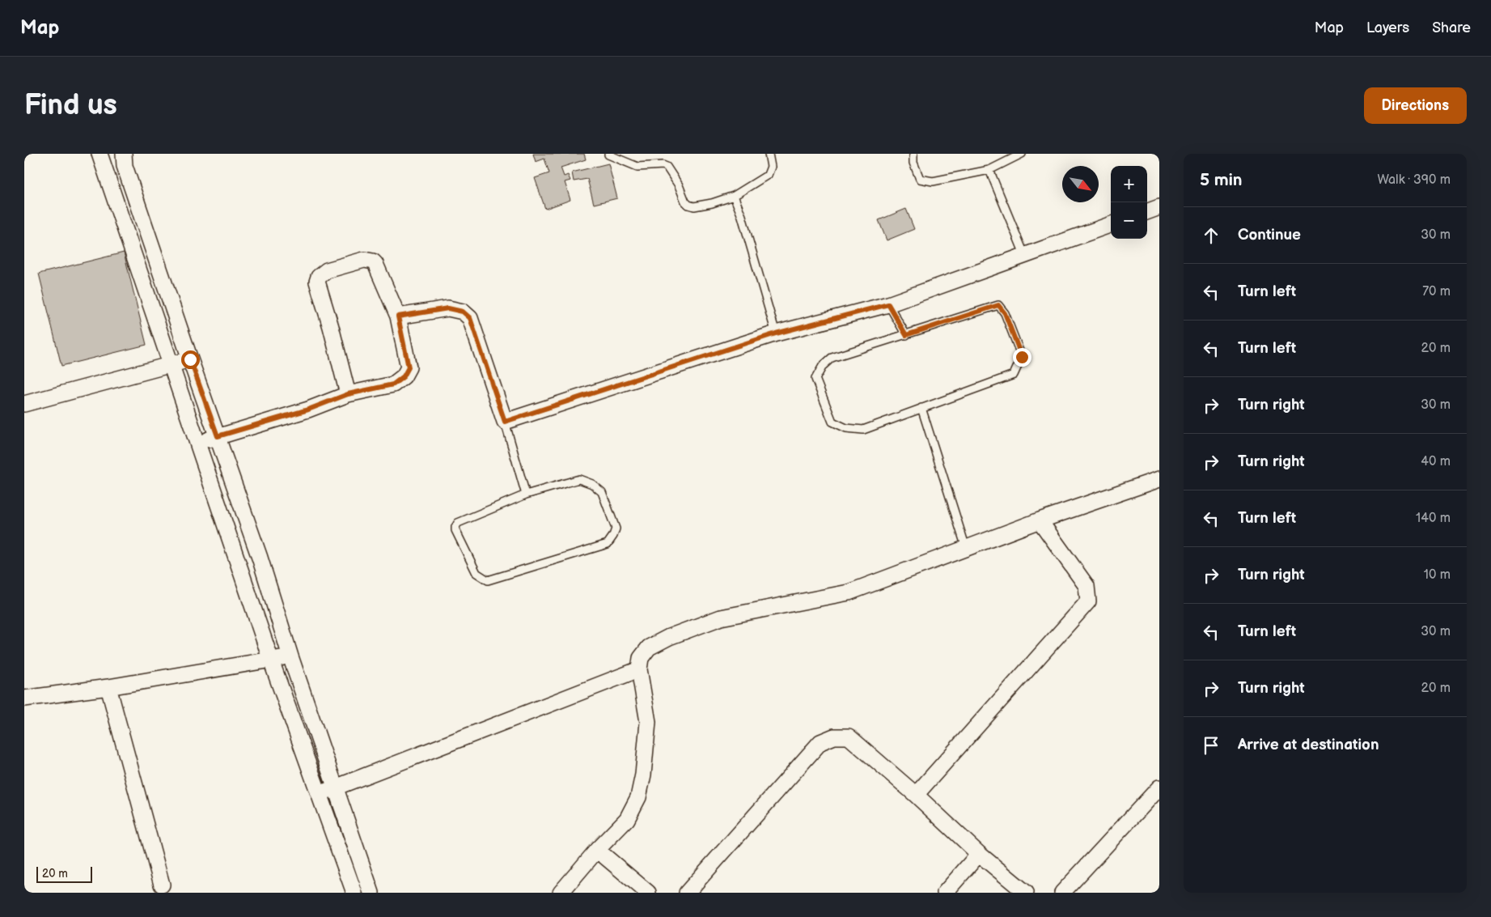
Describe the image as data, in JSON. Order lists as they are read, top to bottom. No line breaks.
{"scale_bar":"20 m","north":"bottom right","page":{"header":"Map","nav":["Map","Layers","Share"],"buttons":"Directions","title":"Find us","heading":["5 min","Walk · 390 m"],"map_buttons":["+","−"],"list":[["Continue","30 m"],["Turn left","70 m"],["Turn left","20 m"],["Turn right","30 m"],["Turn right","40 m"],["Turn left","140 m"],["Turn right","10 m"],["Turn left","30 m"],["Turn right","20 m"],"Arrive at destination"],"scale":"20 m"}}
